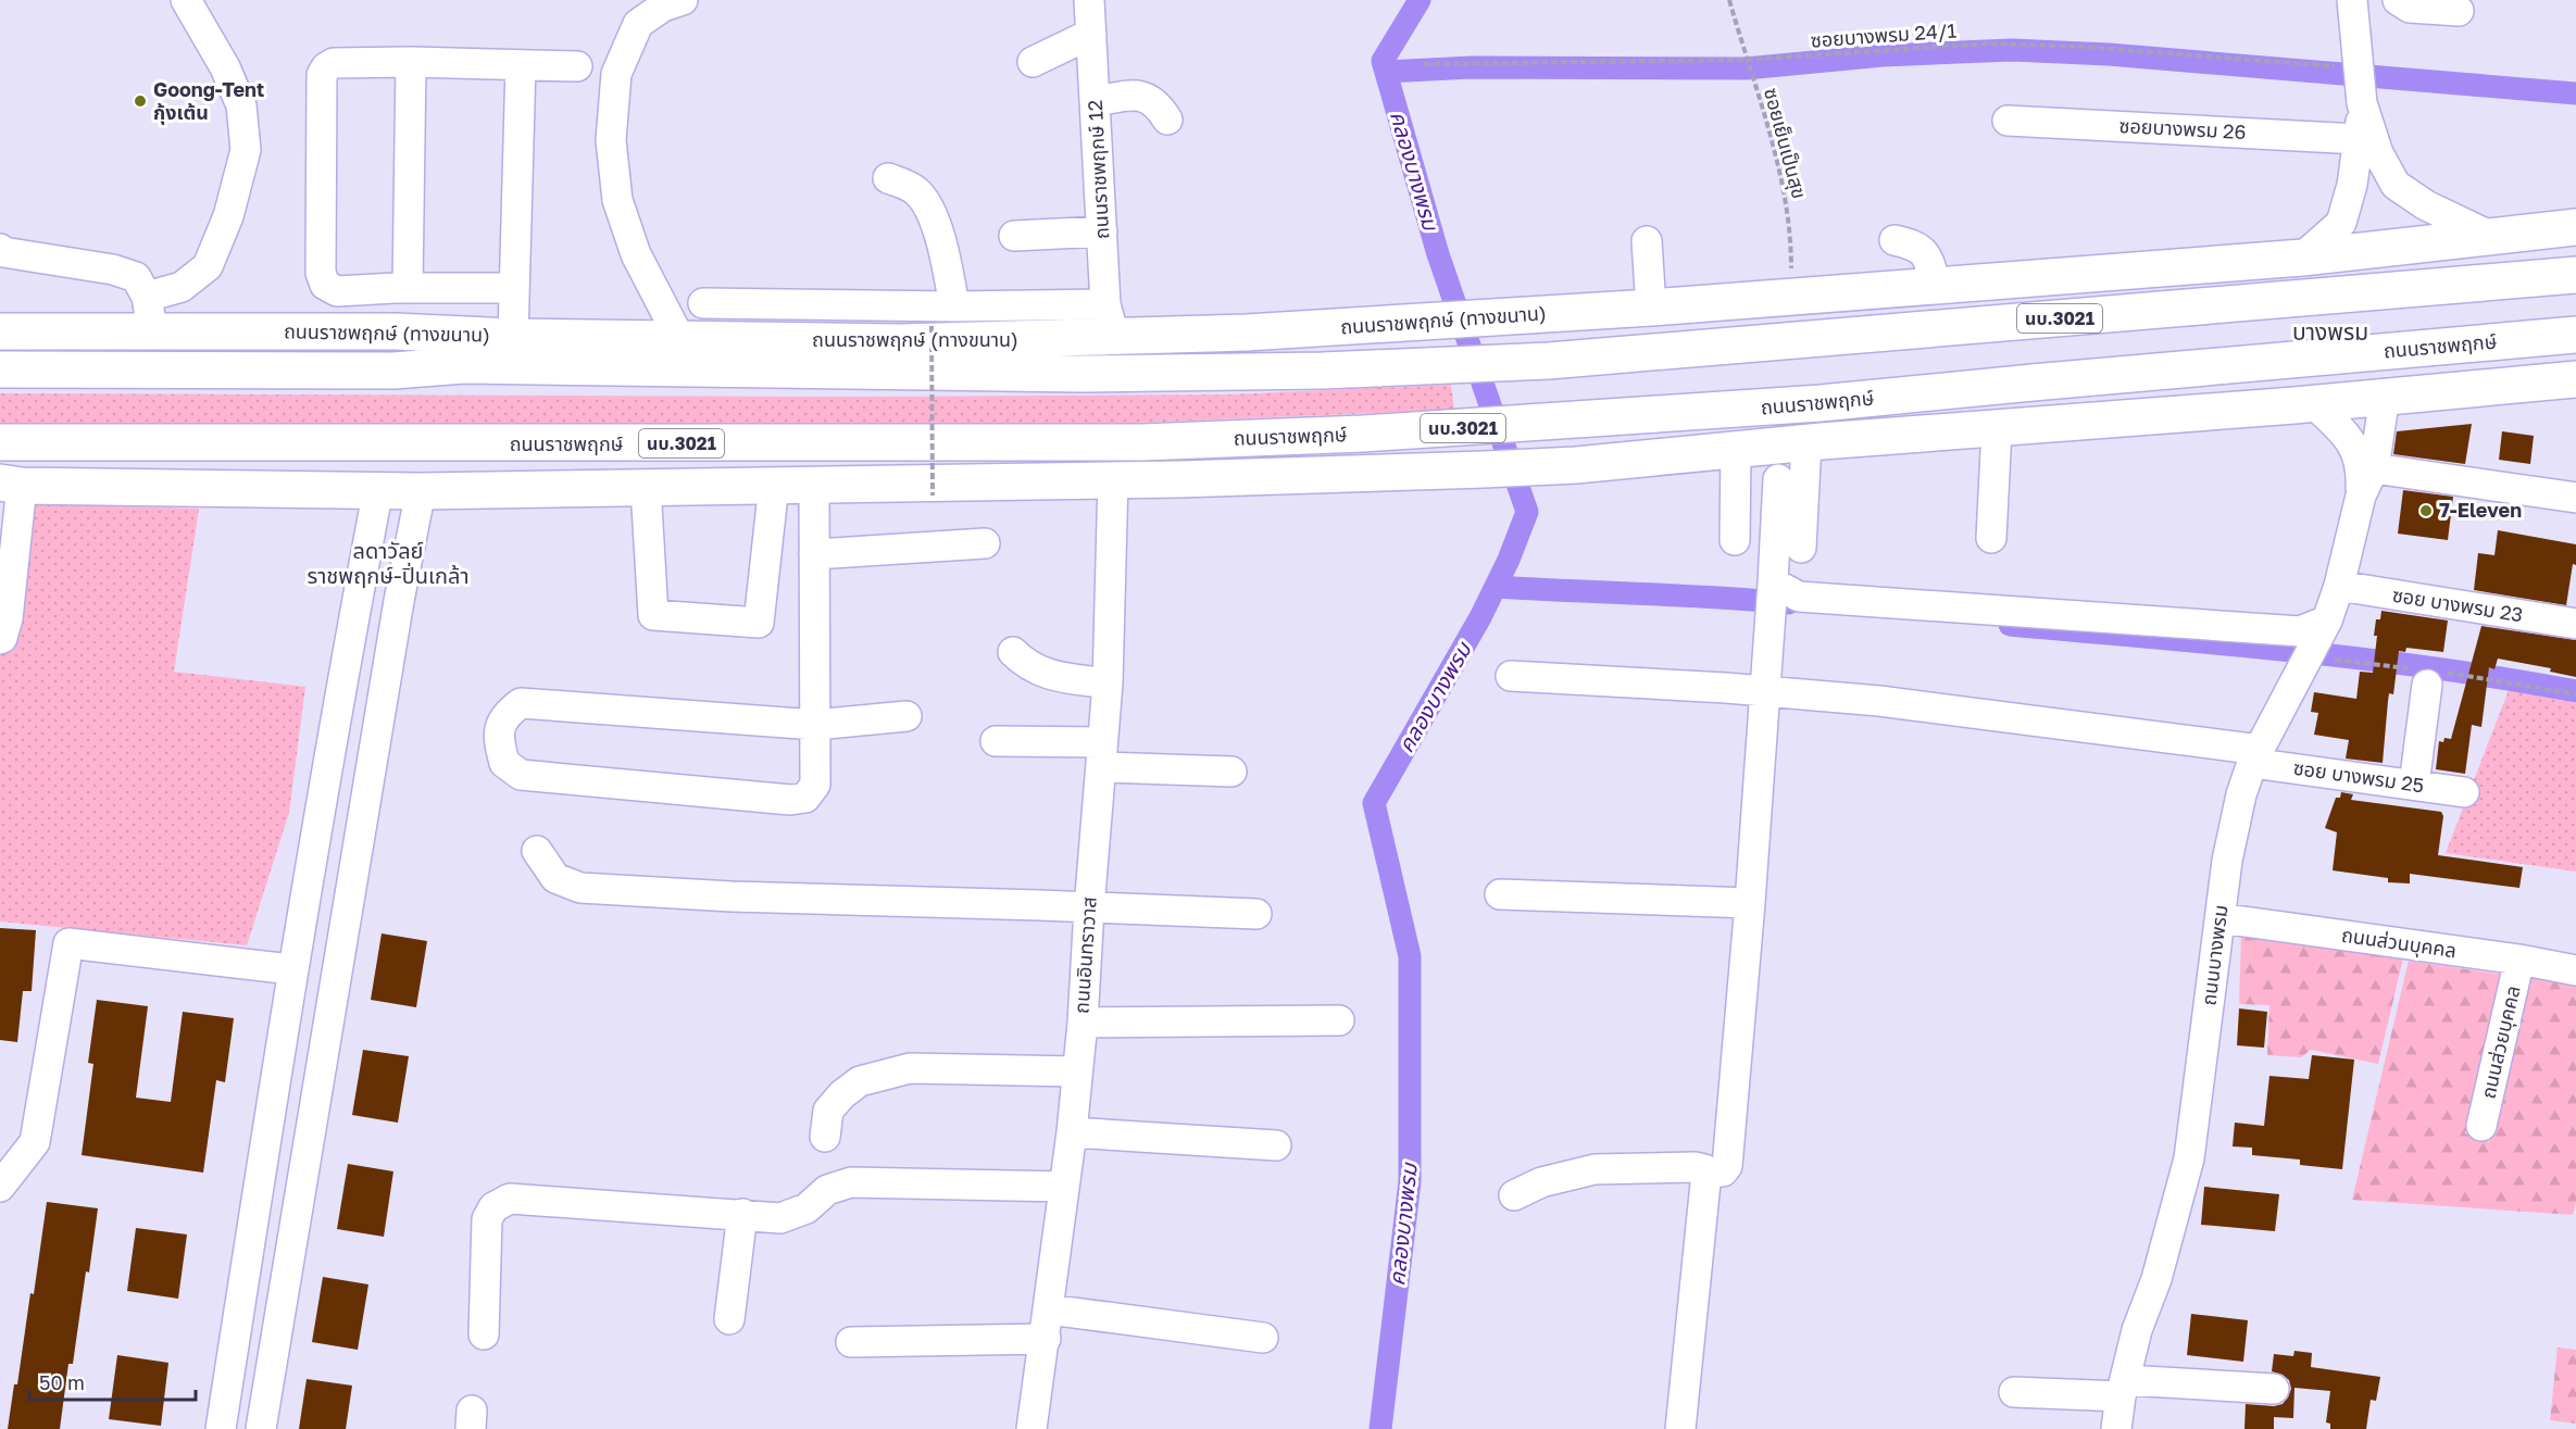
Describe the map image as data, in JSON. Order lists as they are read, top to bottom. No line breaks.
{"streets":{"main road":["นบ.3021","ถนนราชพฤกษ์ (ทางขนาน)","ถนนราชพฤกษ์"],"street":["ซอยบางพรม 26","ถนนราชพฤกษ์ 12","ซอย บางพรม 23","ซอย บางพรม 25","ถนนส่วนบุคคล","ถนนอินทราวาส","ถนนบางพรม","ถนนส่วยบุคคล"],"path":["ซอยบางพรม 24/1","ซอยเย็นเป็นสุข"]},"crossings":[["ซอยบางพรม 24/1","ซอยเย็นเป็นสุข"],["ซอยเย็นเป็นสุข","ถนนราชพฤกษ์ (ทางขนาน)"],["ถนนราชพฤกษ์ 12","ถนนราชพฤกษ์ (ทางขนาน)"],["นบ.3021","ถนนราชพฤกษ์ (ทางขนาน)"],["นบ.3021","ถนนราชพฤกษ์"],["นบ.3021","ถนนอินทราวาส"],["ถนนราชพฤกษ์","ถนนบางพรม"],["ซอย บางพรม 23","ถนนบางพรม"],["ซอย บางพรม 25","ถนนบางพรม"],["ถนนส่วนบุคคล","ถนนบางพรม"],["ถนนส่วนบุคคล","ถนนส่วยบุคคล"]],"districts":["บางพรม","ลดาวัลย์ ราชพฤกษ์-ปิ่นเกล้า"],"water":["คลองบางพรม"],"places":["Goong-Tent กุ้งเต้น","7-Eleven"],"scale_bar":"50 m"}
